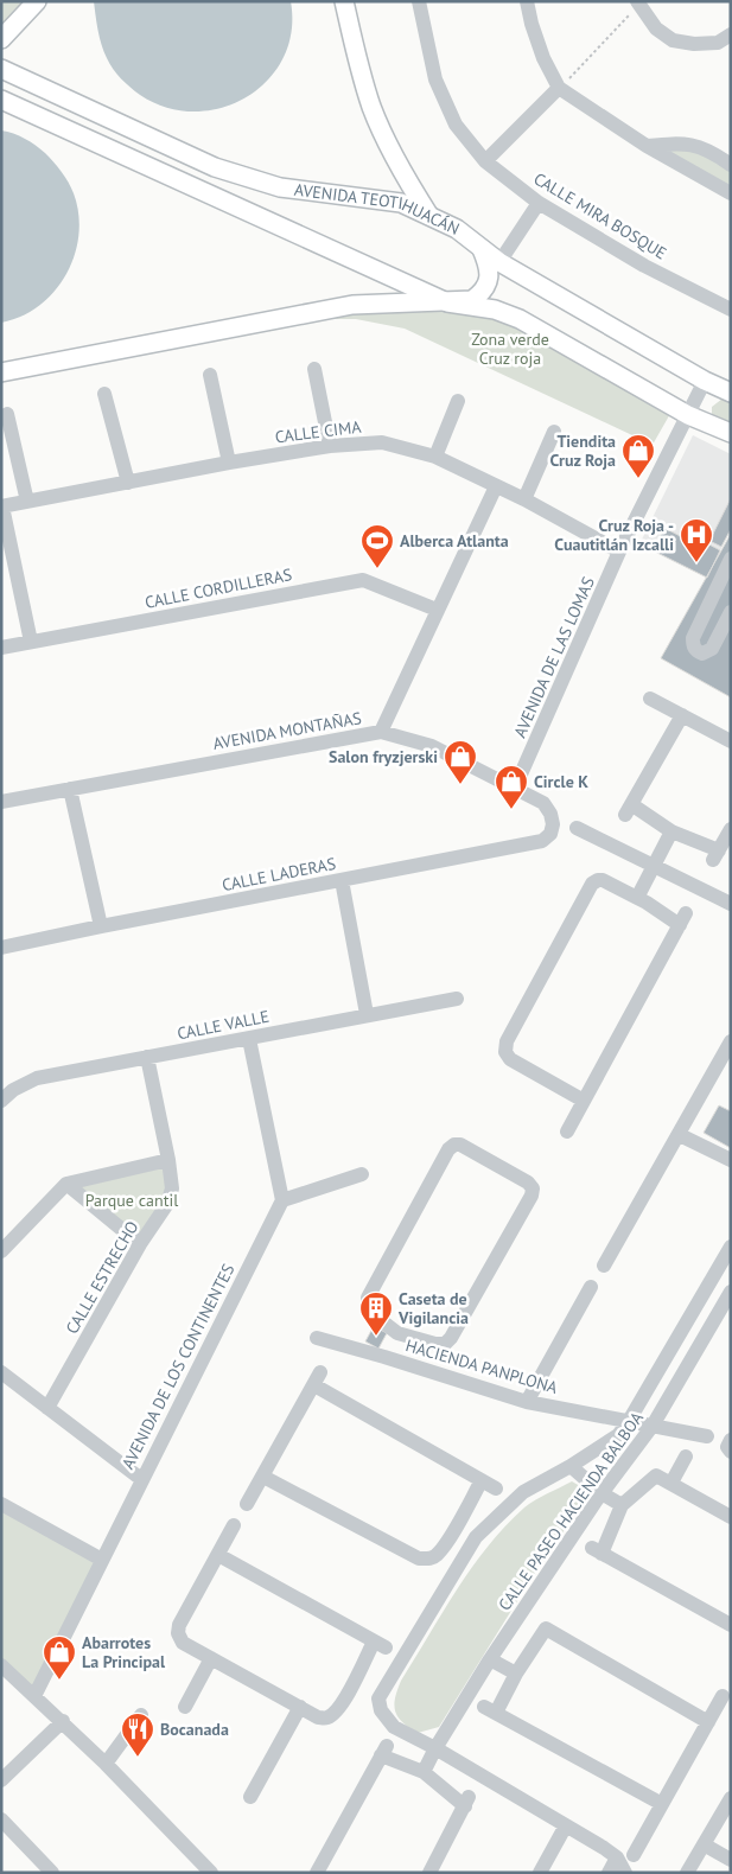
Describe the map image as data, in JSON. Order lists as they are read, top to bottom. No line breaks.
{"streets":{"main road":["AVENIDA TEOTIHUACÁN"],"street":["CALLE MIRA BOSQUE","CALLE CIMA","CALLE CORDILLERAS","AVENIDA DE LAS LOMAS","AVENIDA MONTAÑAS","CALLE LADERAS","CALLE VALLE","CALLE ESTRECHO","AVENIDA DE LOS CONTINENTES","HACIENDA PANPLONA","CALLE PASEO HACIENDA BALBOA"]},"crossings":[["AVENIDA TEOTIHUACÁN","AVENIDA DE LAS LOMAS"],["CALLE CIMA","AVENIDA DE LAS LOMAS"],["AVENIDA DE LAS LOMAS","AVENIDA MONTAÑAS"],["AVENIDA MONTAÑAS","CALLE LADERAS"],["CALLE VALLE","CALLE ESTRECHO"],["HACIENDA PANPLONA","CALLE PASEO HACIENDA BALBOA"]],"parks":["Zona verde Cruz roja","Parque cantil"],"places":{"shop":["Tiendita Cruz Roja","Salon fryzjerski","Circle K","Abarrotes La Principal"],"hospital":["Cruz Roja - Cuautitlán Izcalli"],"sports":["Alberca Atlanta"],"building":["Caseta de Vigilancia"],"restaurant":["Bocanada"]}}
